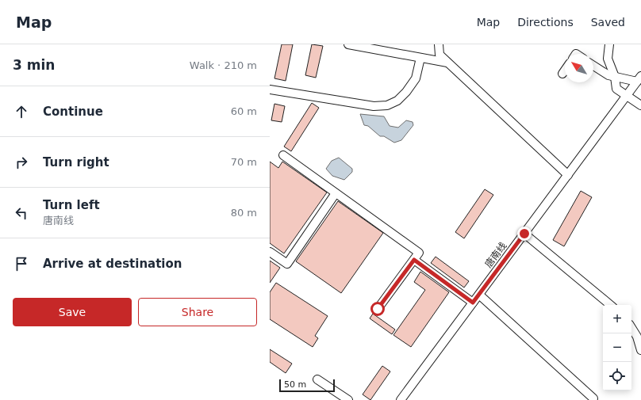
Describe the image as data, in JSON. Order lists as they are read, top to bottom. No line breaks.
{"streets":{"street":["唐南线"]},"scale_bar":"50 m","north":"top left","page":{"header":"Map","nav":["Map","Directions","Saved"],"heading":["3 min","Walk · 210 m"],"list":[["Continue","60 m"],["Turn right","70 m"],["Turn left","唐南线","80 m"],"Arrive at destination"],"buttons":["Save","Share"],"map_buttons":["+","−"],"scale":"50 m"}}
